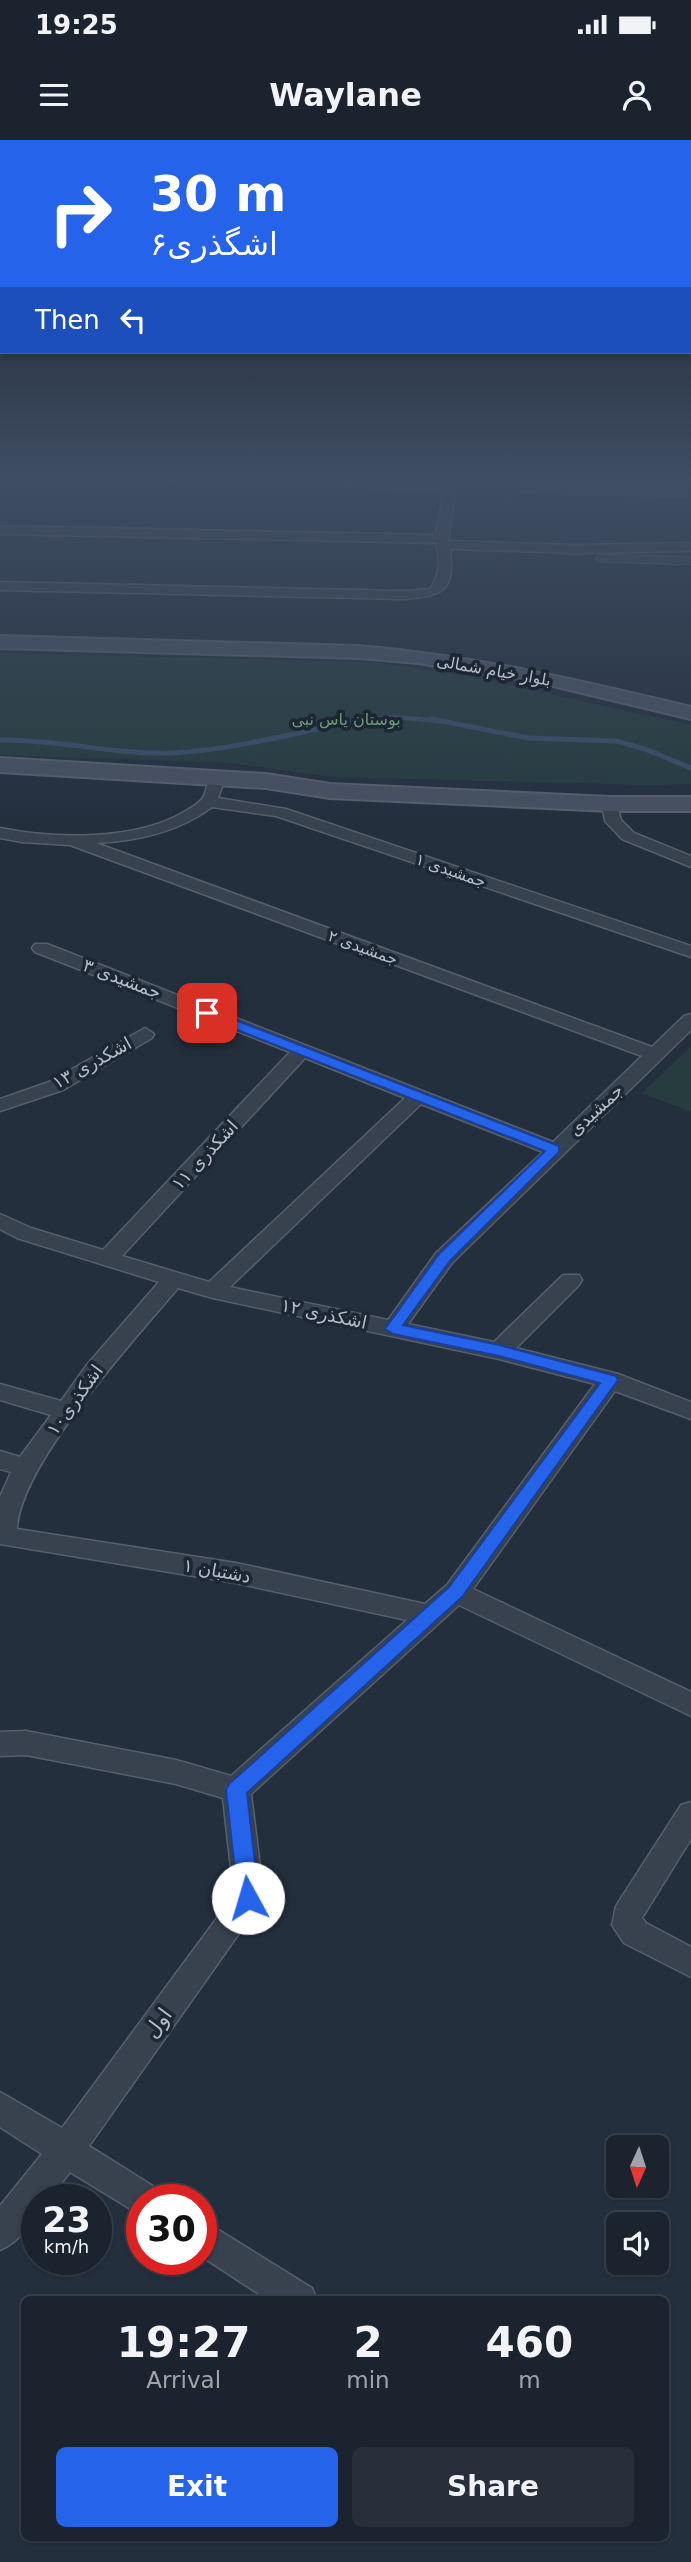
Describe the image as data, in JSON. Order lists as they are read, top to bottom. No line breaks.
{"streets":{"street":["بلوار خیام شمالی","جمشیدی ۱","جمشیدی ۲","جمشیدی ۳","اشکذری ۱۳","جمشیدی","اشکذری ۱۱","اشکذری ۱۲","اشکذری۱۰","دشتبان ۱","اول"]},"crossings":[["جمشیدی ۲","جمشیدی"],["جمشیدی ۳","جمشیدی"],["جمشیدی ۳","اشکذری ۱۱"],["جمشیدی","اشکذری ۱۲"],["اشکذری ۱۱","اشکذری ۱۲"],["اشکذری ۱۲","اشکذری۱۰"],["اشکذری۱۰","دشتبان ۱"]],"parks":["بوستان یاس نبی"],"north":"bottom","page":{"status":"19:25","header":"Waylane","turn":["30 m","اشگذری۶"],"then":"Then","speed":"23 km/h","limit":"30","eta":["19:27","Arrival","2","min","460","m"],"buttons":["Exit","Share"]}}
